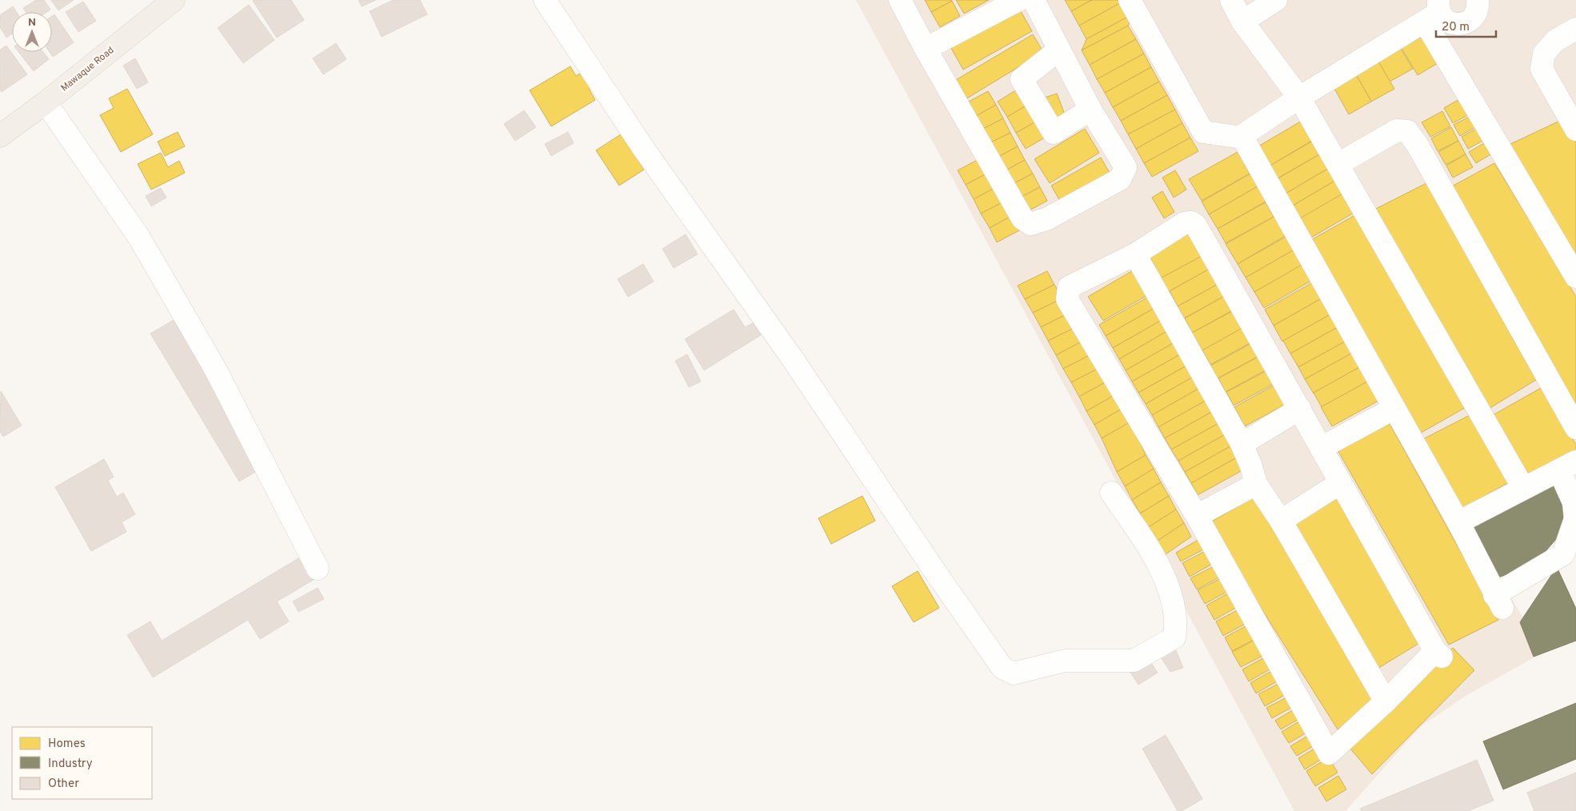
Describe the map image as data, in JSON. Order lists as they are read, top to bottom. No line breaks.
{"streets":{"main road":["Mawaque Road"]},"legend":["Homes","Industry","Other"],"scale_bar":"20 m","north":"top"}
